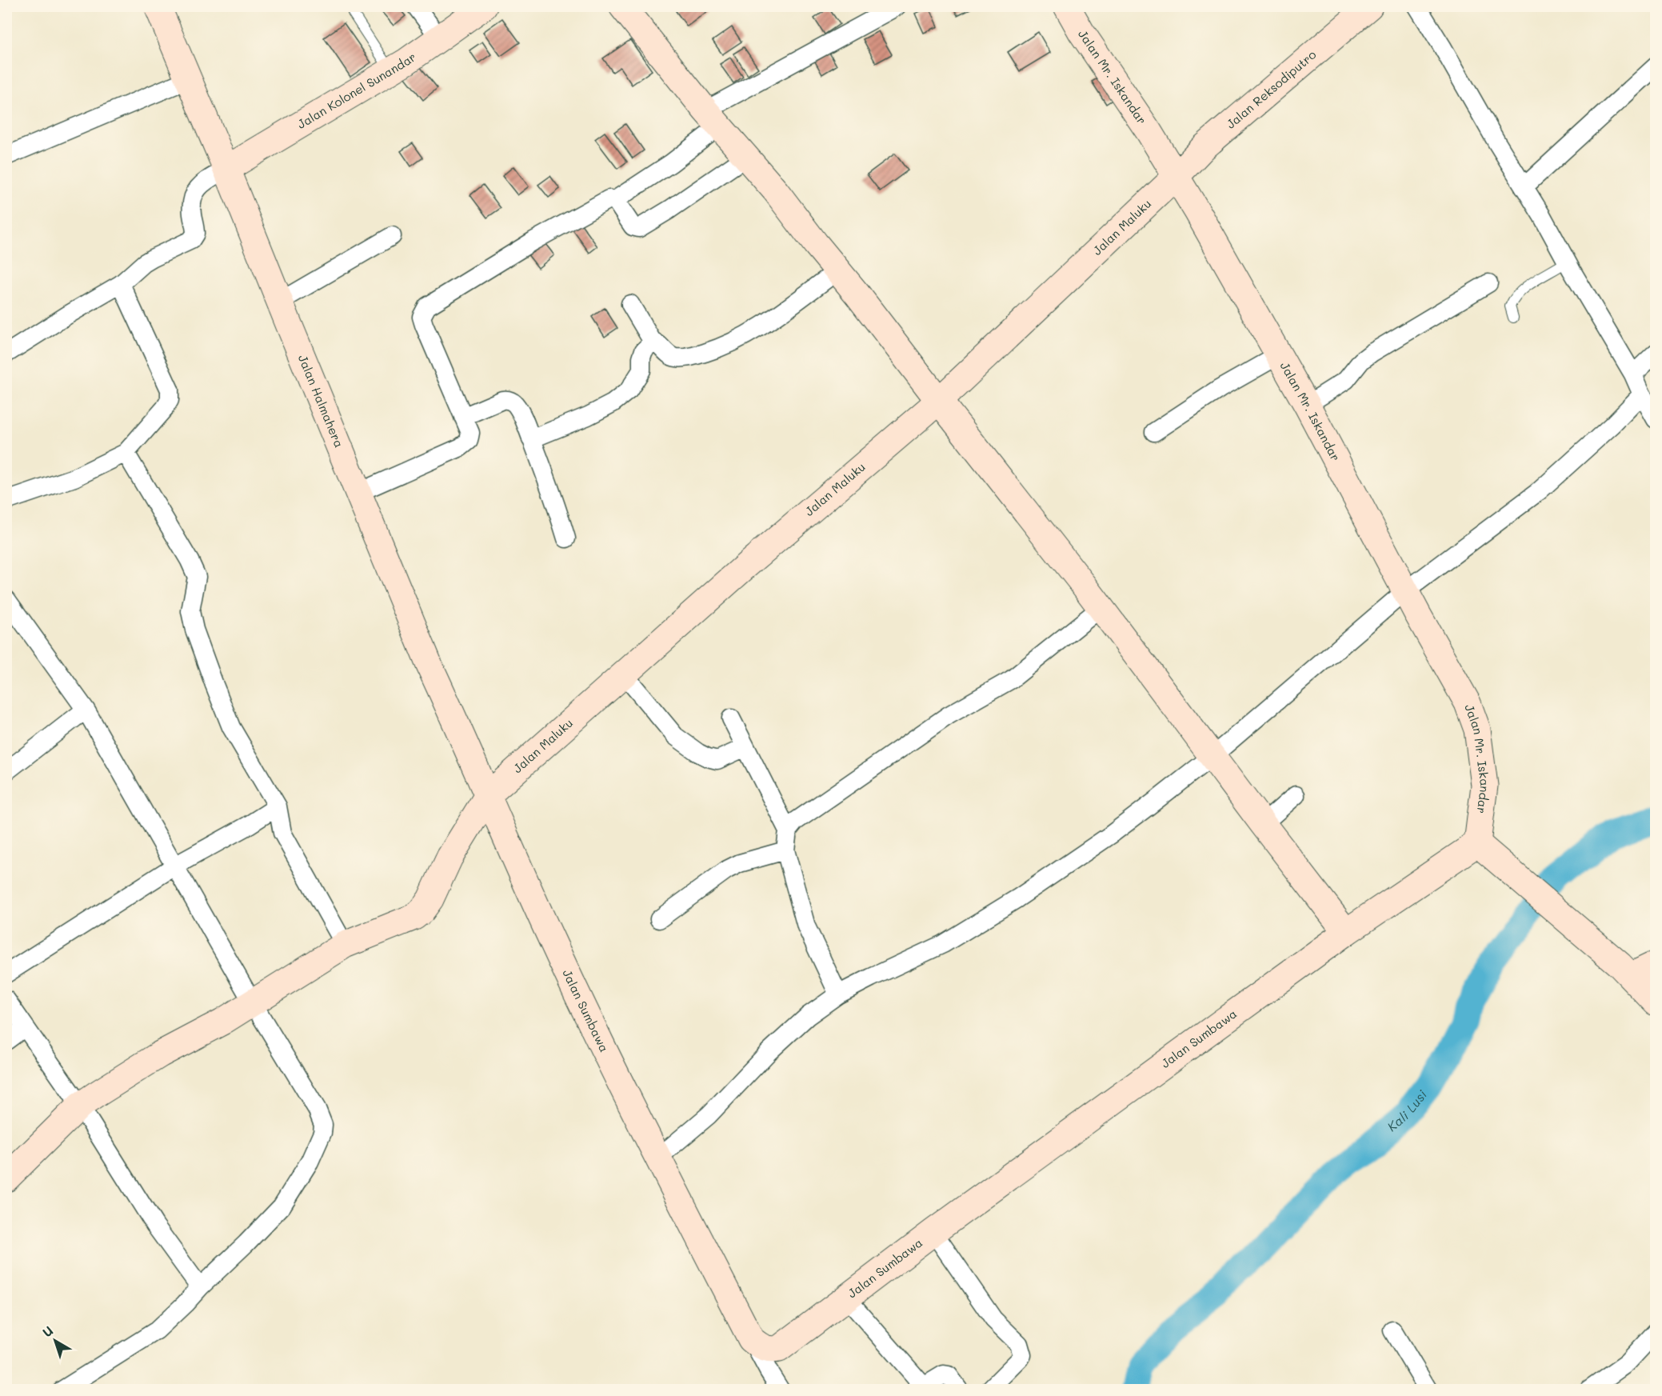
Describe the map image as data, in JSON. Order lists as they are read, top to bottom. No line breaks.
{"streets":{"main road":["Jalan Mr. Iskandar","Jalan Reksodiputro","Jalan Kolonel Sunandar","Jalan Maluku","Jalan Halmahera","Jalan Sumbawa"]},"crossings":[["Jalan Mr. Iskandar","Jalan Reksodiputro"],["Jalan Mr. Iskandar","Jalan Maluku"],["Jalan Mr. Iskandar","Jalan Sumbawa"],["Jalan Reksodiputro","Jalan Maluku"],["Jalan Kolonel Sunandar","Jalan Halmahera"],["Jalan Maluku","Jalan Halmahera"],["Jalan Maluku","Jalan Sumbawa"],["Jalan Halmahera","Jalan Sumbawa"]],"water":["Kali Lusi"],"north":"top left"}
